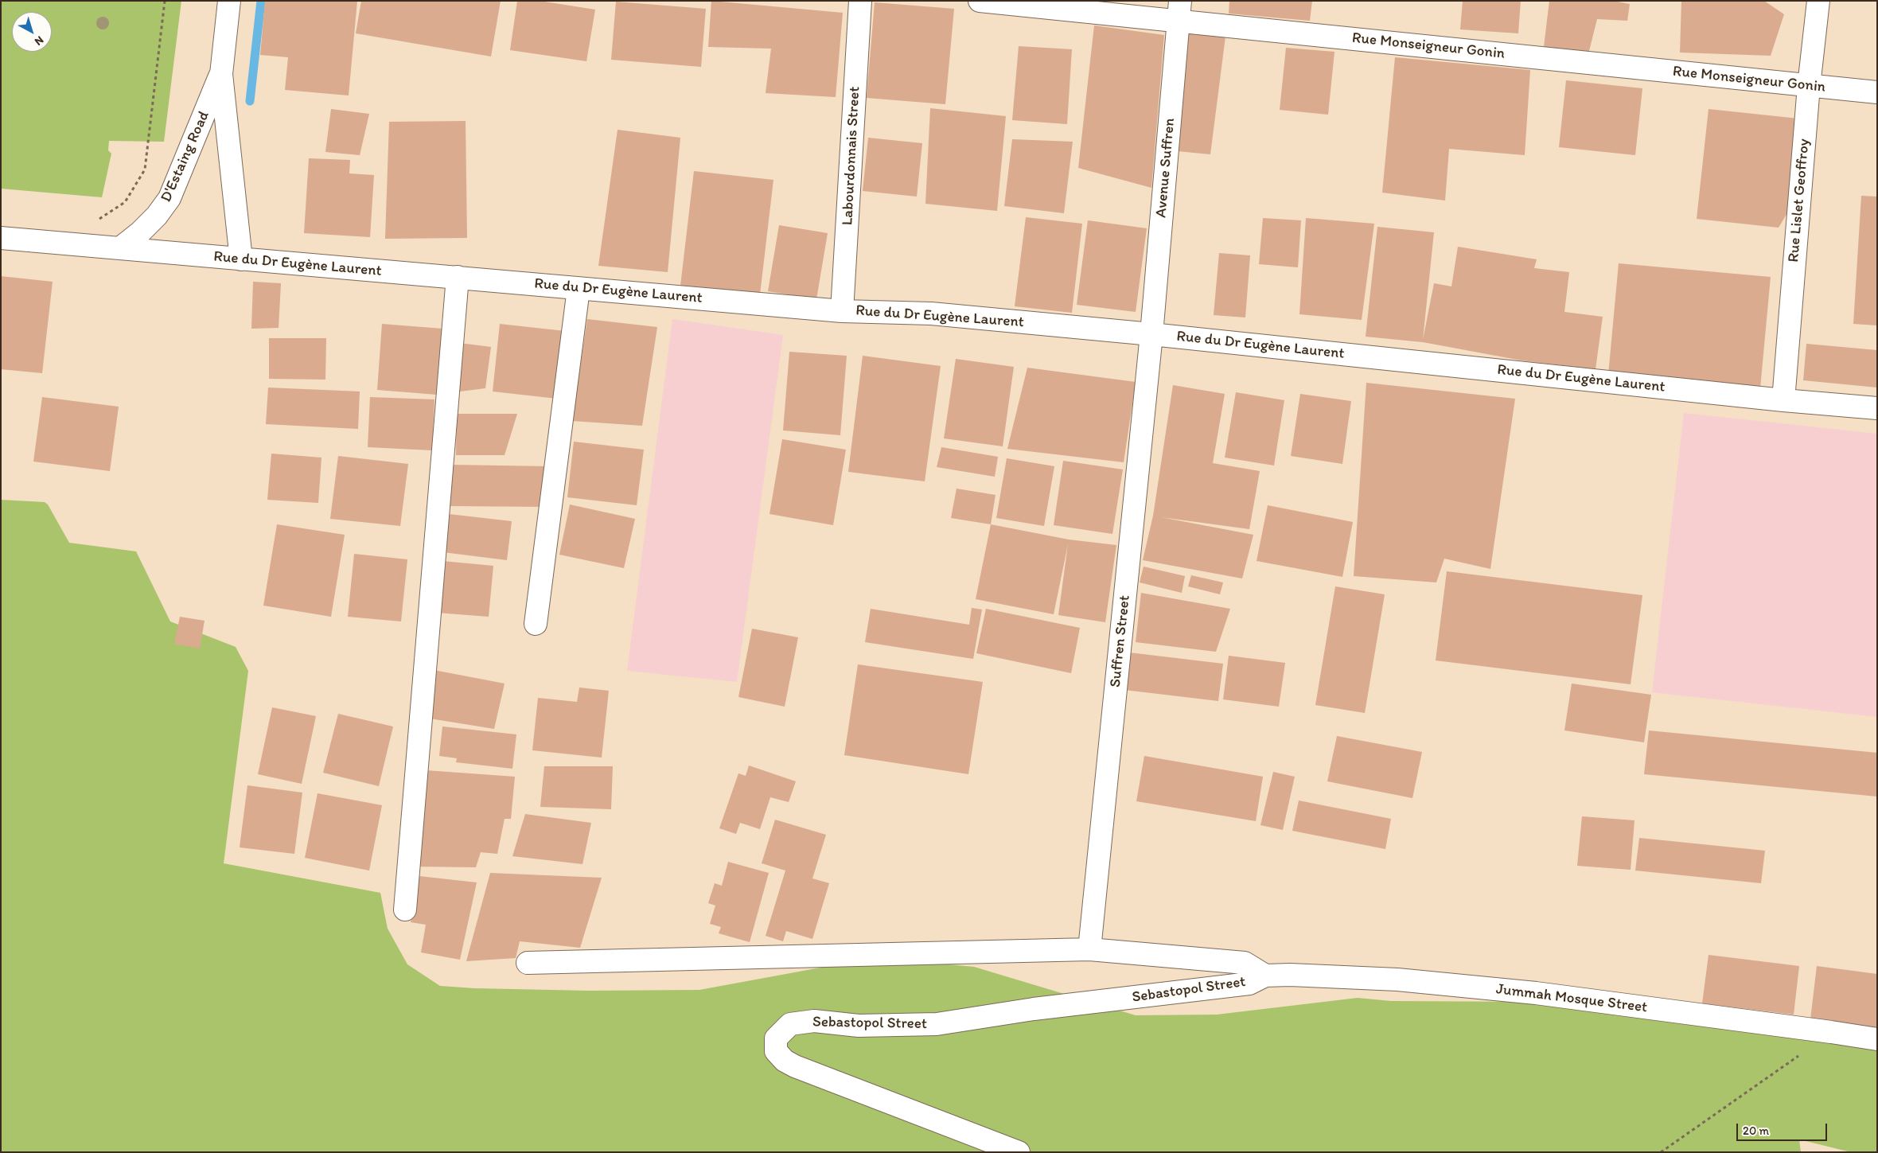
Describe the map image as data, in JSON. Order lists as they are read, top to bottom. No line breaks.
{"streets":{"street":["Rue Monseigneur Gonin","Labourdonnais Street","D'Estaing Road","Avenue Suffren","Rue Lislet Geoffroy","Rue du Dr Eugène Laurent","Suffren Street","Sebastopol Street","Jummah Mosque Street"]},"crossings":[["Rue Monseigneur Gonin","Avenue Suffren"],["Rue Monseigneur Gonin","Rue Lislet Geoffroy"],["Labourdonnais Street","Rue du Dr Eugène Laurent"],["D'Estaing Road","Rue du Dr Eugène Laurent"],["Avenue Suffren","Rue du Dr Eugène Laurent"],["Avenue Suffren","Suffren Street"],["Rue Lislet Geoffroy","Rue du Dr Eugène Laurent"],["Rue du Dr Eugène Laurent","Suffren Street"],["Sebastopol Street","Jummah Mosque Street"]],"scale_bar":"20 m","north":"bottom right"}
